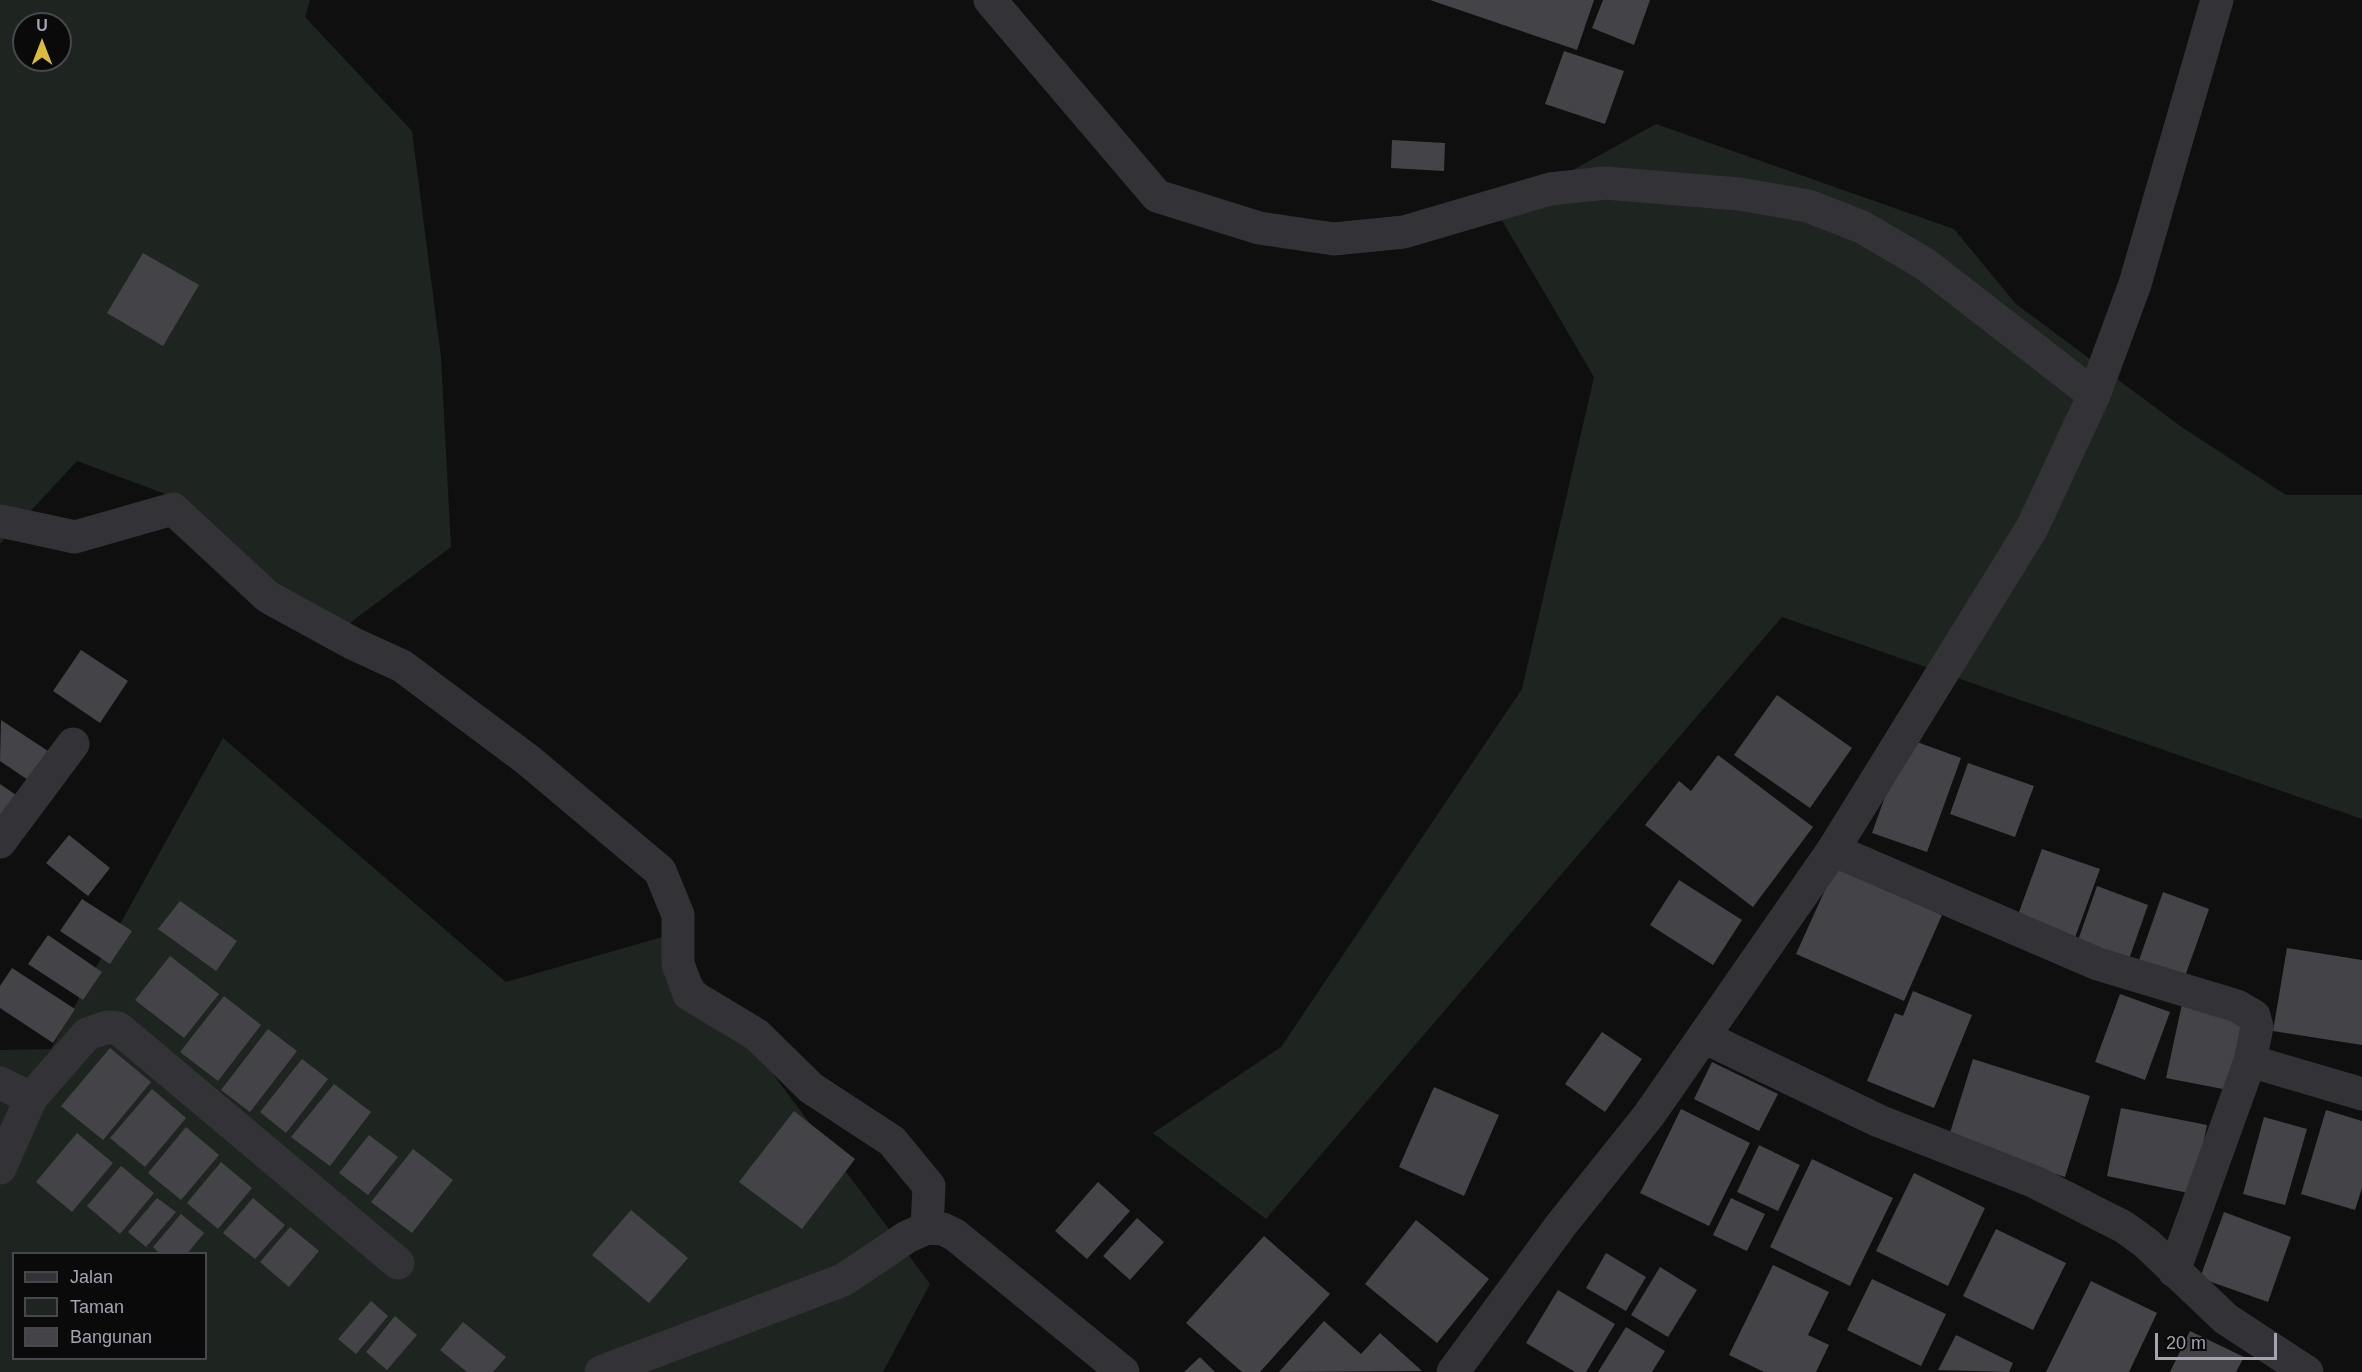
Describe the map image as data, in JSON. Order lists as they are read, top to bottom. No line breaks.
{"legend":["Jalan","Taman","Bangunan"],"scale_bar":"20 m","north":"top"}
